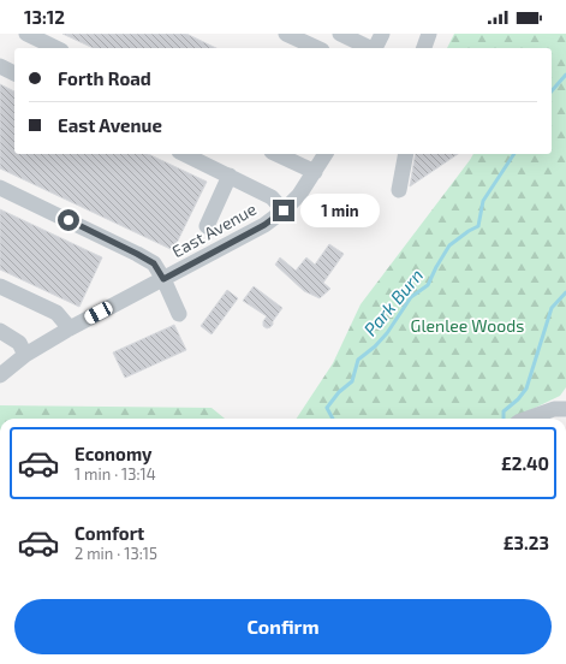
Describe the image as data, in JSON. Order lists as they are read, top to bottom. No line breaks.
{"streets":{"street":["East Avenue"]},"water":["Park Burn"],"parks":["Glenlee Woods"],"page":{"status":"13:12","banner":["Forth Road","East Avenue"],"bubble":"1 min","list":[{"name":"Economy","note":"1 min · 13:14","value":"£2.40"},{"name":"Comfort","note":"2 min · 13:15","value":"£3.23"}],"buttons":"Confirm"}}
